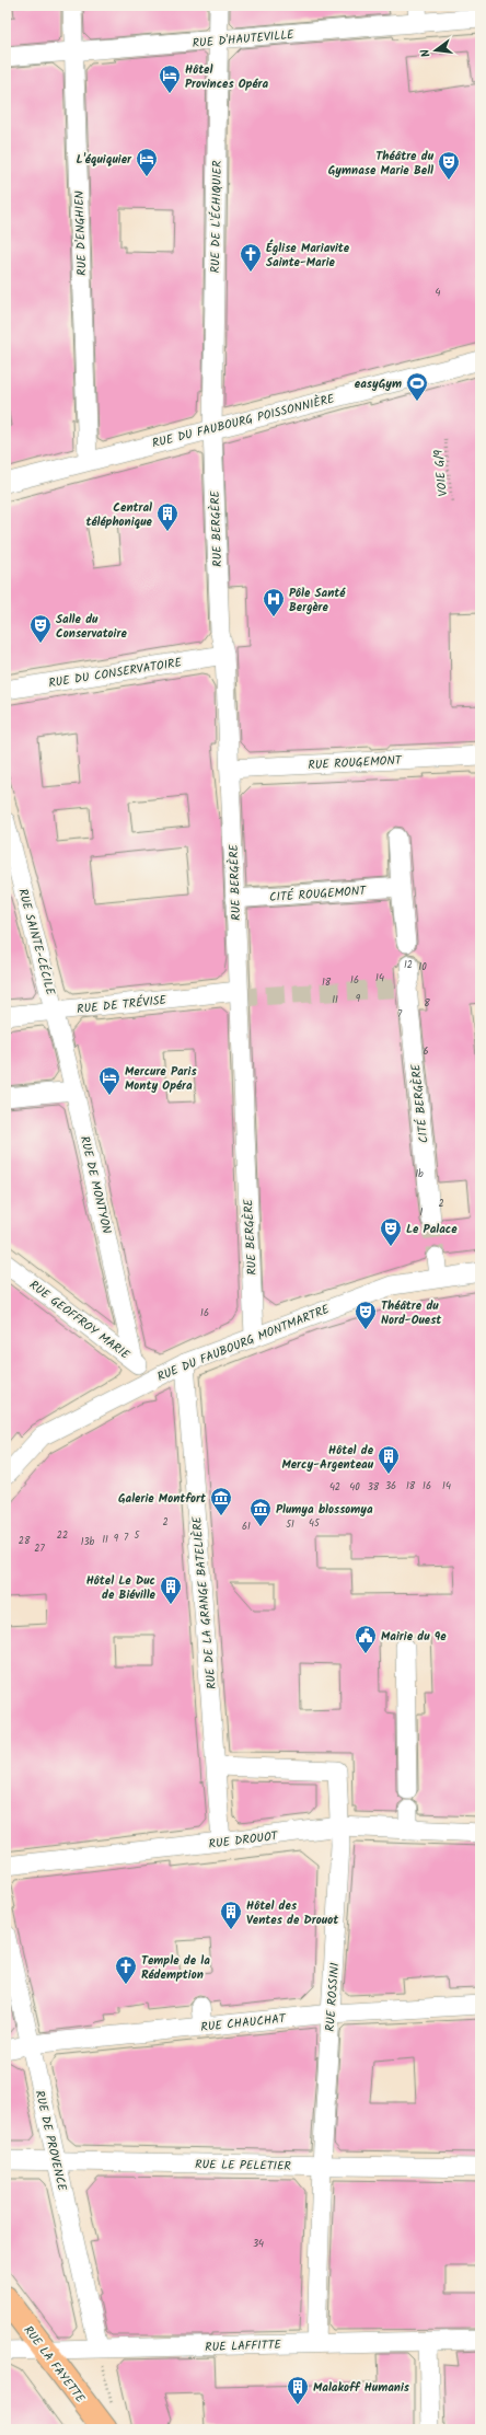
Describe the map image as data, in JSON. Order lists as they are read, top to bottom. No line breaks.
{"streets":{"main road":["RUE LA FAYETTE"],"street":["RUE D'HAUTEVILLE","RUE DE L'ÉCHIQUIER","RUE D'ENGHIEN","RUE DU FAUBOURG POISSONNIÈRE","RUE BERGÈRE","RUE DU CONSERVATOIRE","RUE ROUGEMONT","CITÉ ROUGEMONT","RUE SAINTE-CÉCILE","RUE DE TRÉVISE","CITÉ BERGÈRE","RUE DE MONTYON","RUE GEOFFROY MARIE","RUE DU FAUBOURG MONTMARTRE","RUE DE LA GRANGE BATELIÈRE","RUE DROUOT","RUE ROSSINI","RUE CHAUCHAT","RUE DE PROVENCE","RUE LE PELETIER","RUE LAFFITTE"],"path":["VOIE G/9"]},"crossings":[["RUE D'HAUTEVILLE","RUE DE L'ÉCHIQUIER"],["RUE D'HAUTEVILLE","RUE D'ENGHIEN"],["RUE DE L'ÉCHIQUIER","RUE DU FAUBOURG POISSONNIÈRE"],["RUE DE L'ÉCHIQUIER","RUE BERGÈRE"],["RUE D'ENGHIEN","RUE DU FAUBOURG POISSONNIÈRE"],["RUE DU FAUBOURG POISSONNIÈRE","RUE BERGÈRE"],["RUE BERGÈRE","RUE DU CONSERVATOIRE"],["RUE BERGÈRE","RUE ROUGEMONT"],["RUE BERGÈRE","CITÉ ROUGEMONT"],["RUE BERGÈRE","RUE DE TRÉVISE"],["RUE BERGÈRE","RUE DU FAUBOURG MONTMARTRE"],["RUE SAINTE-CÉCILE","RUE DE TRÉVISE"],["RUE SAINTE-CÉCILE","RUE DE MONTYON"],["RUE DE TRÉVISE","RUE DE MONTYON"],["RUE DE MONTYON","RUE GEOFFROY MARIE"],["RUE GEOFFROY MARIE","RUE DU FAUBOURG MONTMARTRE"],["RUE DU FAUBOURG MONTMARTRE","RUE DE LA GRANGE BATELIÈRE"],["RUE DE LA GRANGE BATELIÈRE","RUE DROUOT"],["RUE DE LA GRANGE BATELIÈRE","RUE ROSSINI"],["RUE DROUOT","RUE ROSSINI"],["RUE ROSSINI","RUE CHAUCHAT"],["RUE ROSSINI","RUE LE PELETIER"],["RUE ROSSINI","RUE LAFFITTE"],["RUE CHAUCHAT","RUE DE PROVENCE"],["RUE DE PROVENCE","RUE LE PELETIER"],["RUE DE PROVENCE","RUE LAFFITTE"],["RUE LAFFITTE","RUE LA FAYETTE"]],"places":{"hotel":["Hôtel Provinces Opéra","L'équiquier","Mercure Paris Monty Opéra"],"theatre":["Théâtre du Gymnase Marie Bell","Salle du Conservatoire","Le Palace","Théâtre du Nord-Ouest"],"church":["Église Mariavite Sainte-Marie","Temple de la Rédemption"],"sports":["easyGym"],"building":["Central téléphonique","Hôtel de Mercy-Argenteau","Hôtel Le Duc de Biéville","Hôtel des Ventes de Drouot","Malakoff Humanis"],"hospital":["Pôle Santé Bergère"],"museum":["Galerie Montfort","Plumya blossomya"],"public building":["Mairie du 9e"]},"house_numbers":["4","12","10","14","16","18","9","11","8","7","6","1b","2","1","16","36","18","16","14","42","40","38","2","45","51","61","22","5","7","9","11","28","13b","27","34"],"north":"left"}
